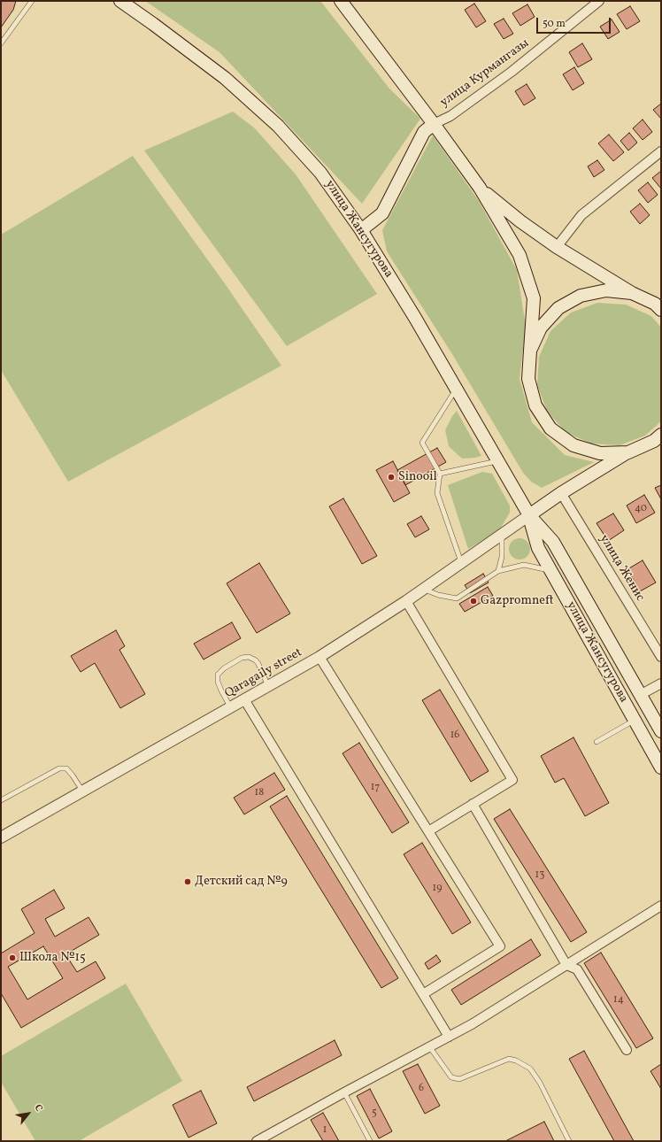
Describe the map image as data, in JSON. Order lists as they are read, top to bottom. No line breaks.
{"streets":{"main road":["улица Жансугурова"],"street":["улица Курмангазы","улица Женис","Qaragaily street"]},"crossings":[["улица Жансугурова","Qaragaily street"]],"places":["Sinooil","Gazpromneft","Детский сад №9","Школа №15"],"house_numbers":["40","16","17","18","13","19","14","6","5","1"],"scale_bar":"50 m","north":"top right"}
